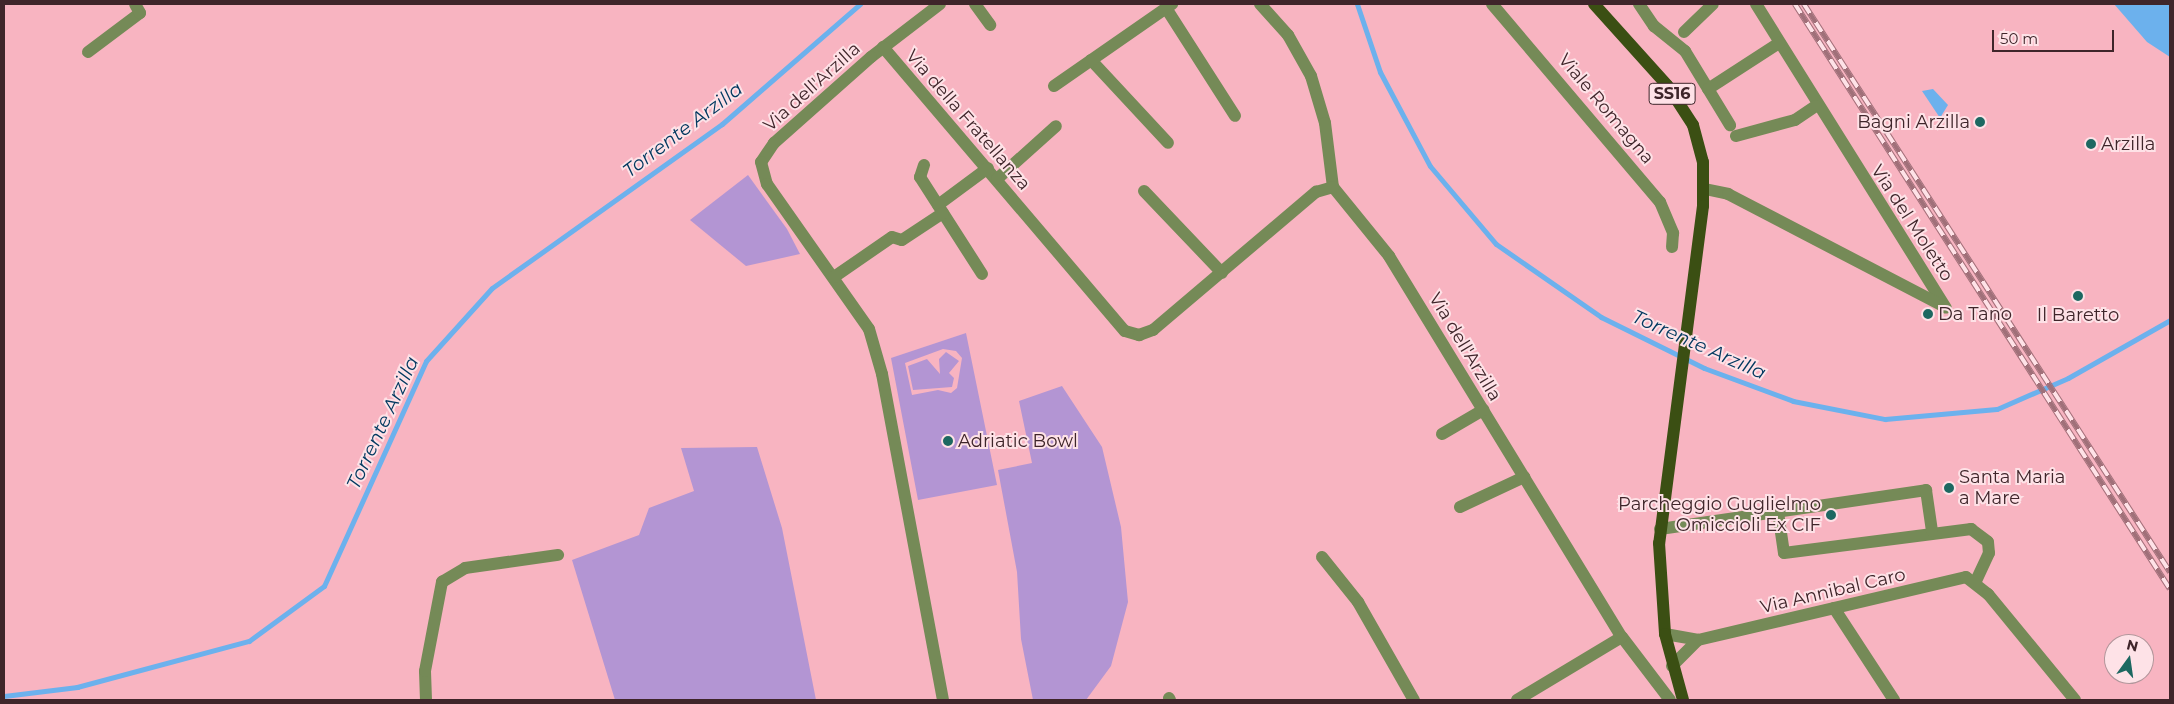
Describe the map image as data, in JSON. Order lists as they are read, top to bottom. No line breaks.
{"streets":{"main road":["SS16"],"street":["Via dell'Arzilla","Viale Romagna","Via della Fratellanza","Via del Moletto","Via Annibal Caro"]},"crossings":[["Via dell'Arzilla","Via della Fratellanza"],["SS16","Via del Moletto"],["SS16","Via Annibal Caro"]],"water":["Torrente Arzilla"],"places":["Bagni Arzilla","Arzilla","Il Baretto","Da Tano","Adriatic Bowl","Santa Maria a Mare","Parcheggio Guglielmo Omiccioli Ex CIF"],"scale_bar":"50 m","north":"top"}
